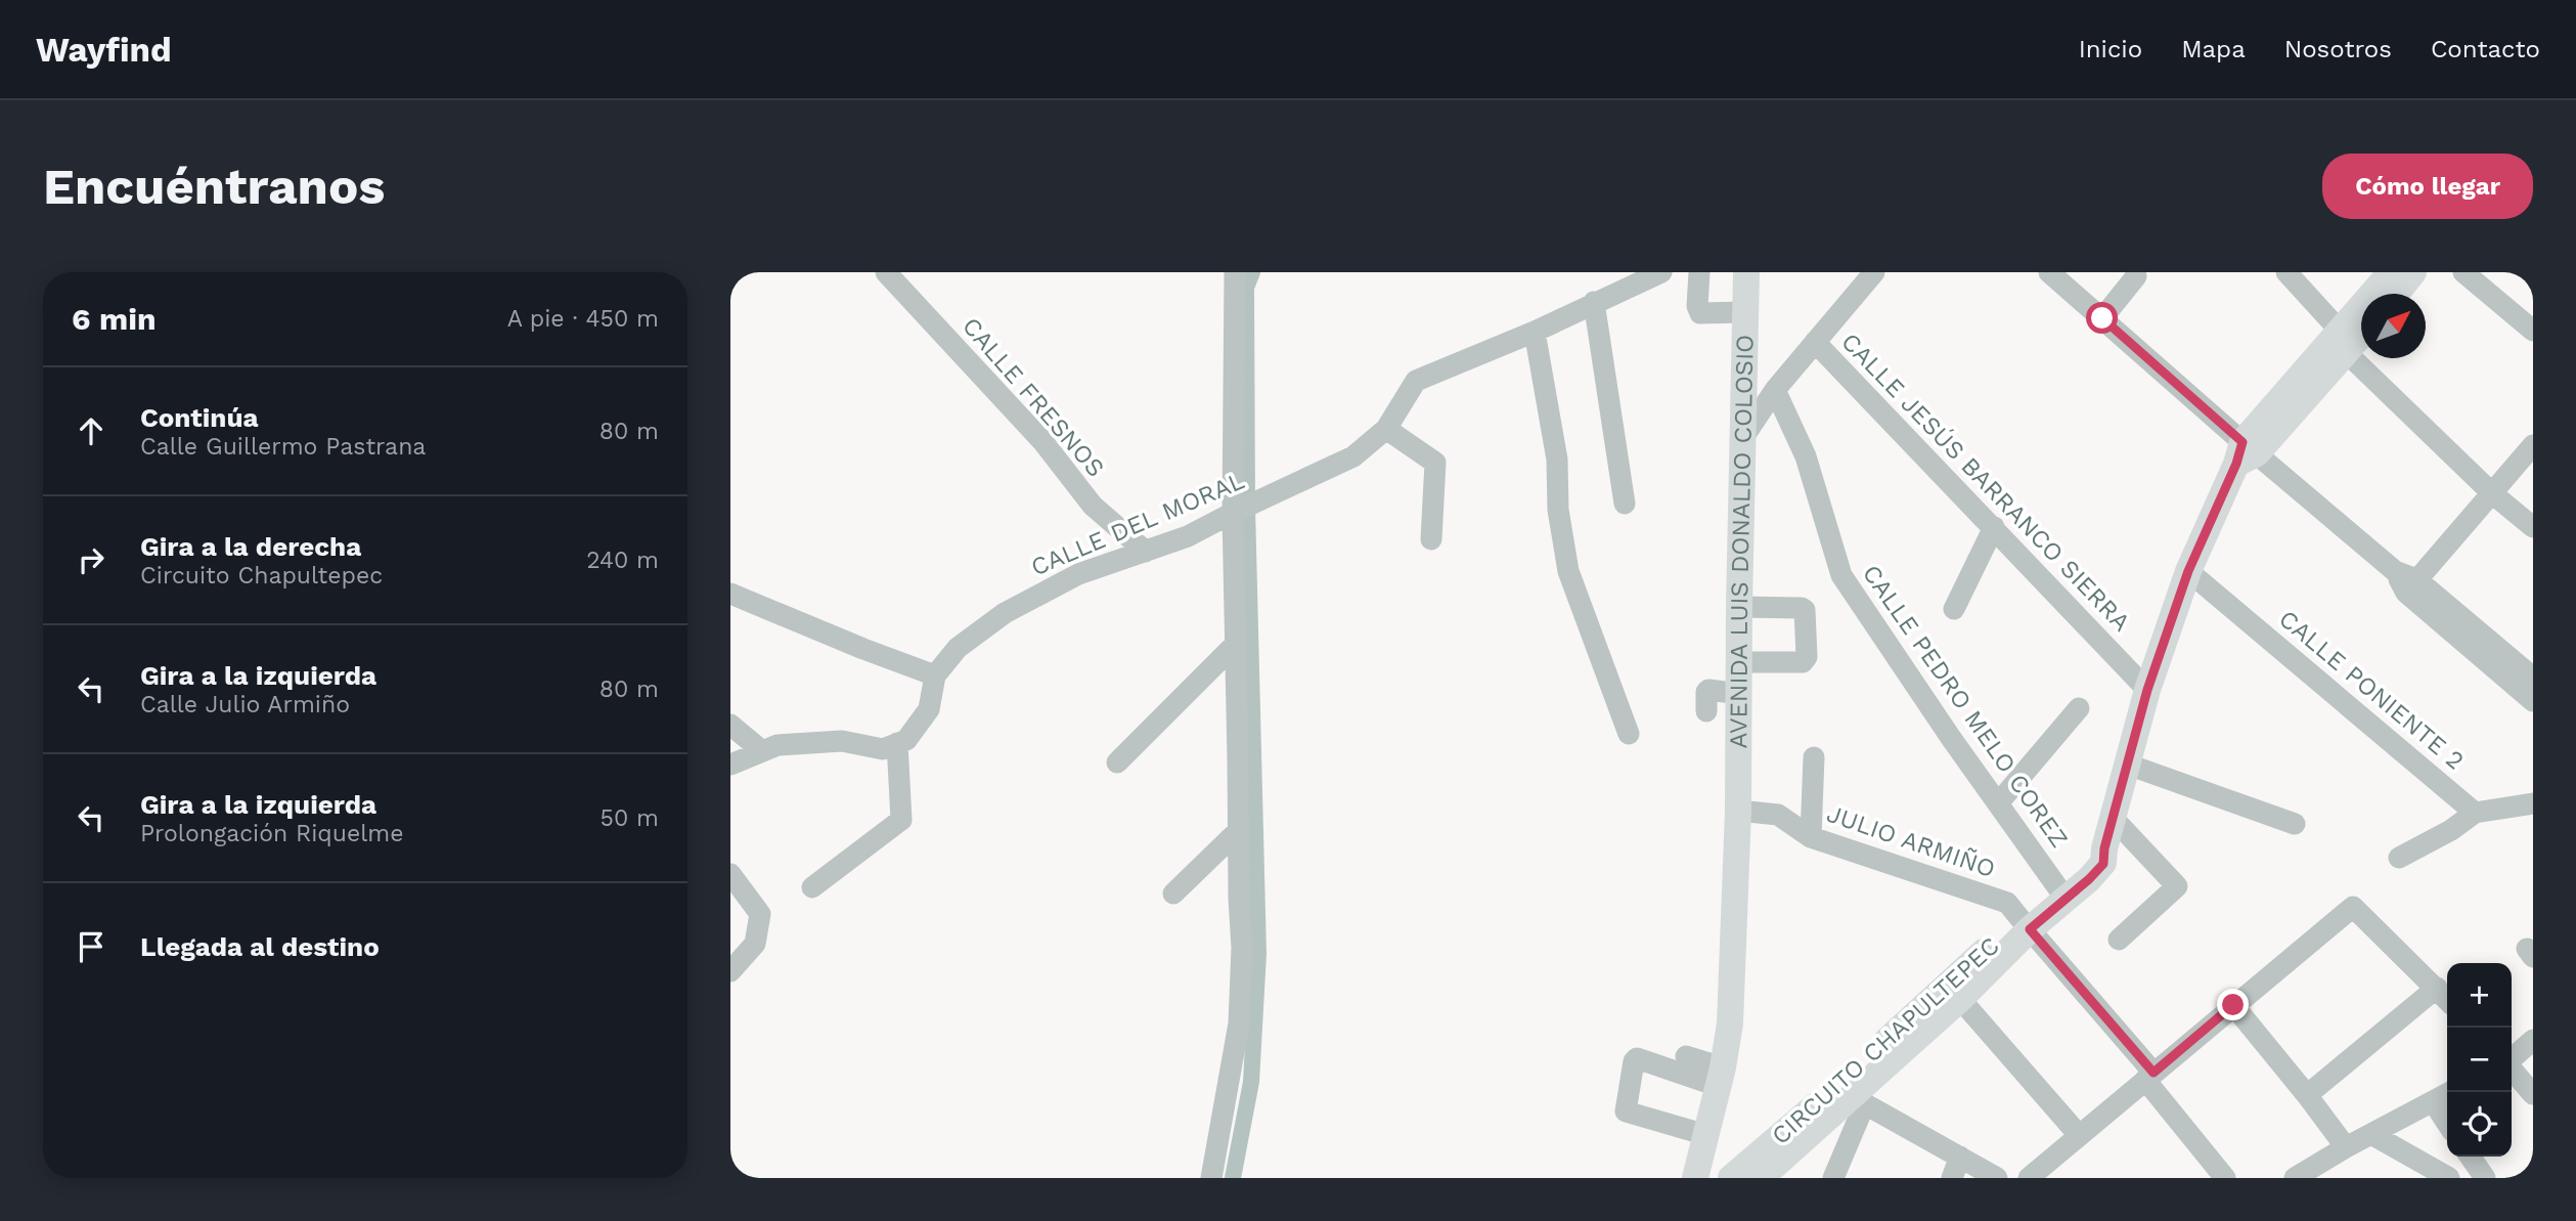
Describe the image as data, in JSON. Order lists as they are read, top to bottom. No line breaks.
{"streets":{"main road":["AVENIDA LUIS DONALDO COLOSIO","CIRCUITO CHAPULTEPEC"],"street":["CALLE FRESNOS","CALLE JESÚS BARRANCO SIERRA","CALLE DEL MORAL","CALLE PONIENTE 2","CALLE PEDRO MELO COREZ","JULIO ARMIÑO"]},"crossings":[["CALLE FRESNOS","CALLE DEL MORAL"],["CALLE JESÚS BARRANCO SIERRA","CIRCUITO CHAPULTEPEC"],["AVENIDA LUIS DONALDO COLOSIO","JULIO ARMIÑO"],["CALLE PONIENTE 2","CIRCUITO CHAPULTEPEC"],["CALLE PEDRO MELO COREZ","CIRCUITO CHAPULTEPEC"],["JULIO ARMIÑO","CIRCUITO CHAPULTEPEC"]],"north":"top right","page":{"header":"Wayfind","nav":["Inicio","Mapa","Nosotros","Contacto"],"buttons":"Cómo llegar","title":"Encuéntranos","heading":["6 min","A pie · 450 m"],"list":[["Continúa","Calle Guillermo Pastrana","80 m"],["Gira a la derecha","Circuito Chapultepec","240 m"],["Gira a la izquierda","Calle Julio Armiño","80 m"],["Gira a la izquierda","Prolongación Riquelme","50 m"],"Llegada al destino"],"map_buttons":["+","−"]}}
